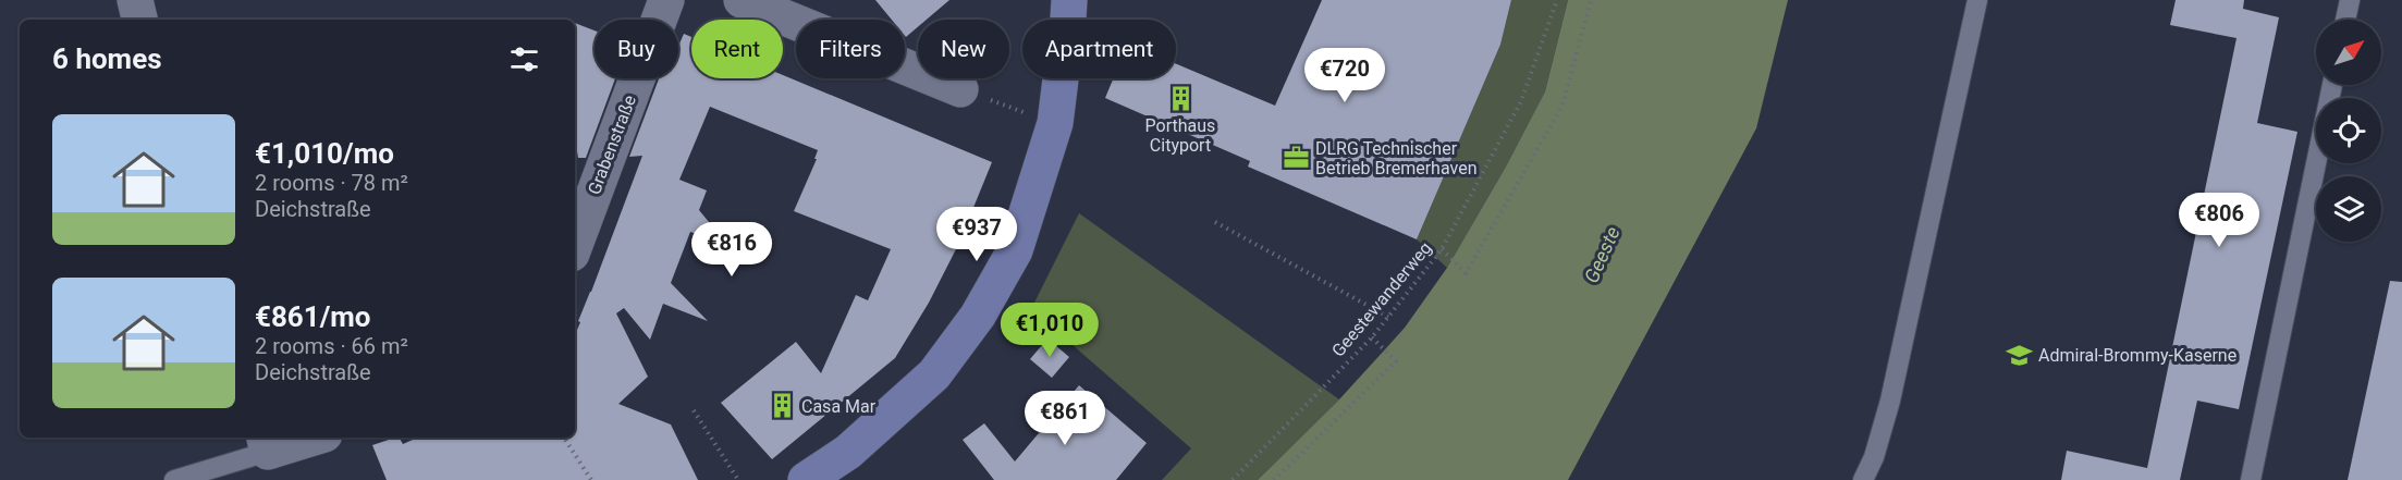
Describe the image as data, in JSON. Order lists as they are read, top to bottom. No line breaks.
{"streets":{"street":["Grabenstraße"],"path":["Geestewanderweg"]},"water":["Geeste"],"places":{"building":["Porthaus Cityport","Casa Mar"],"office":["DLRG Technischer Betrieb Bremerhaven"],"school or university":["Admiral-Brommy-Kaserne"]},"north":"top right","page":{"chip":["Buy","Rent","Filters","New","Apartment"],"heading":"6 homes","price":["€720","€806","€937","€816","€1,010","€861"],"list":[{"name":"€1,010/mo","note":"2 rooms · 78 m² · Deichstraße"},{"name":"€861/mo","note":"2 rooms · 66 m² · Deichstraße"}]}}
